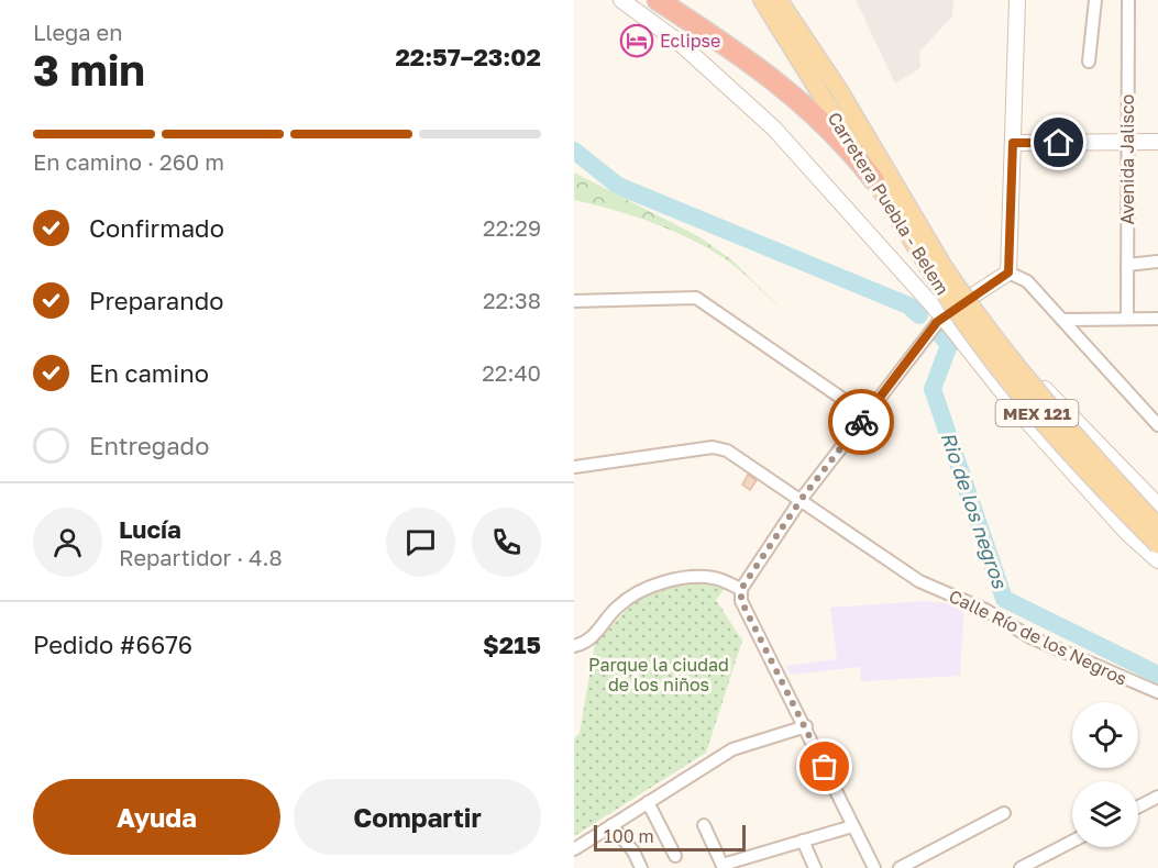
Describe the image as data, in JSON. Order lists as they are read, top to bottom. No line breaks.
{"streets":{"main road":["Carretera Puebla - Belem","MEX 121"],"street":["Avenida Jalisco","Calle Río de los Negros"]},"water":["Rio de los negros"],"parks":["Parque la ciudad de los niños"],"places":{"hotel":["Eclipse"]},"scale_bar":"100 m","page":{"heading":["3 min","Llega en","22:57–23:02"],"panel":["Lucía","Repartidor · 4.8","Pedido #6676","$215"],"bar":"En camino · 260 m","list":[["Confirmado","22:29"],["Preparando","22:38"],["En camino","22:40"],"Entregado"],"buttons":["Ayuda","Compartir"],"scale":"100 m"}}
